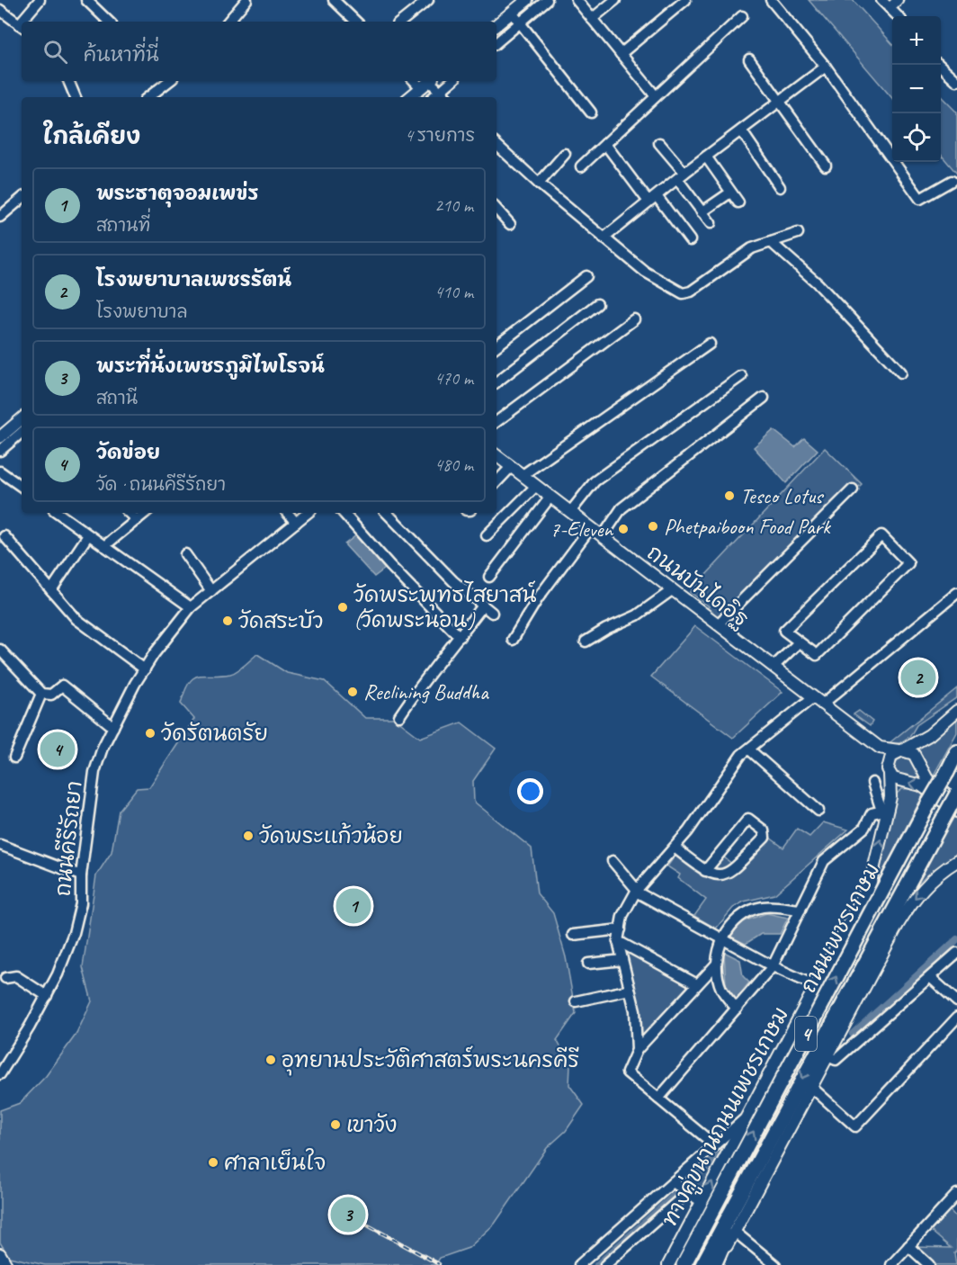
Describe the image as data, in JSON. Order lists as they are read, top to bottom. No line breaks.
{"streets":{"highway":["ถนนเพชรเกษม","4"],"main road":["ถนนบันไดอิฐ","ทางคู่ขนานถนนเพชรเกษม"],"street":["ถนนคีรีรัถยา"]},"places":["Tesco Lotus","Phetpaiboon Food Park","7-Eleven","วัดพระพุทธไสยาสน์ (วัดพระนอน)","วัดสระบัว","Reclining Buddha","วัดรัตนตรัย","วัดพระแก้วน้อย","อุทยานประวัติศาสตร์พระนครคีรี","เขาวัง","ศาลาเย็นใจ"],"page":{"map_buttons":["+","−"],"search":"ค้นหาที่นี่","heading":["ใกล้เคียง","4 รายการ"],"list":[{"mark":"1","name":"พระธาตุจอมเพข่ร","note":"สถานที่","value":"210 m"},{"mark":"2","name":"โรงพยาบาลเพชรรัตน์","note":"โรงพยาบาล","value":"410 m"},{"mark":"3","name":"พระที่นั่งเพชรภูมิไพโรจน์","note":"สถานี","value":"470 m"},{"mark":"4","name":"วัดข่อย","note":"วัด · ถนนคีรีรัถยา","value":"480 m"}],"pins":["2","4","1","3"]}}
